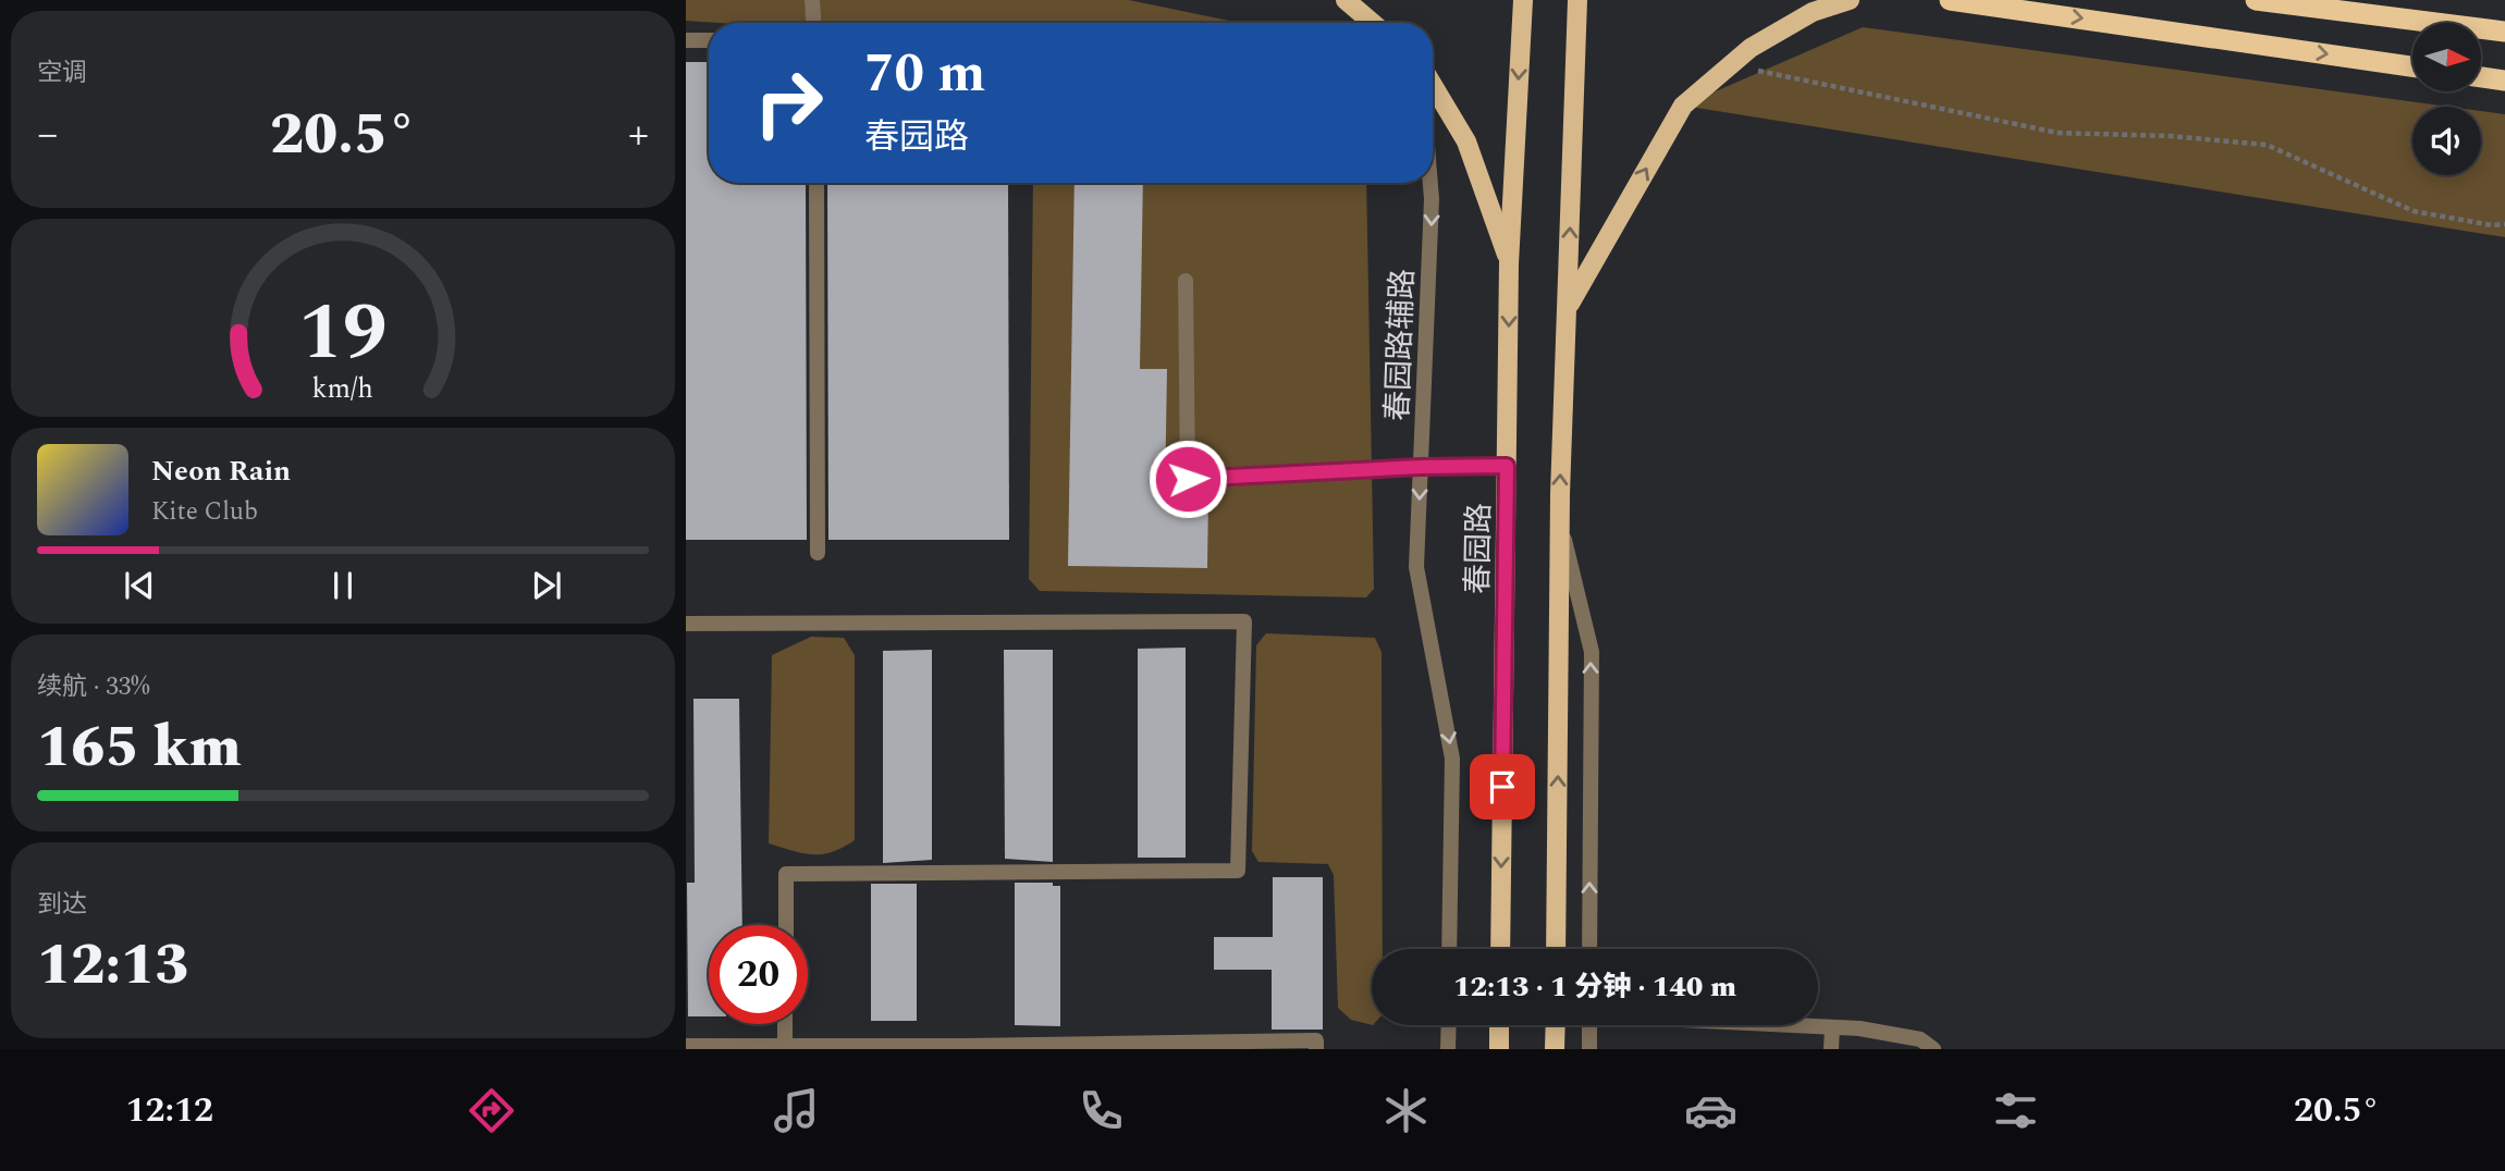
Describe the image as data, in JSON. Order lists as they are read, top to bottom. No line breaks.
{"streets":{"main road":["春园路"],"street":["春园路辅路"]},"one_way":["春园路辅路"],"north":"right","page":{"tile":["空调",["续航 · 33%","165 km"],["到达","12:13"]],"turn":["70 m","春园路"],"heat":["−","20.5°","+"],"song":["Neon Rain","Kite Club"],"limit":"20","trip":"12:13 · 1 分钟 · 140 m","tabs":["12:12","20.5°"],"gauge":["19","km/h"]}}
